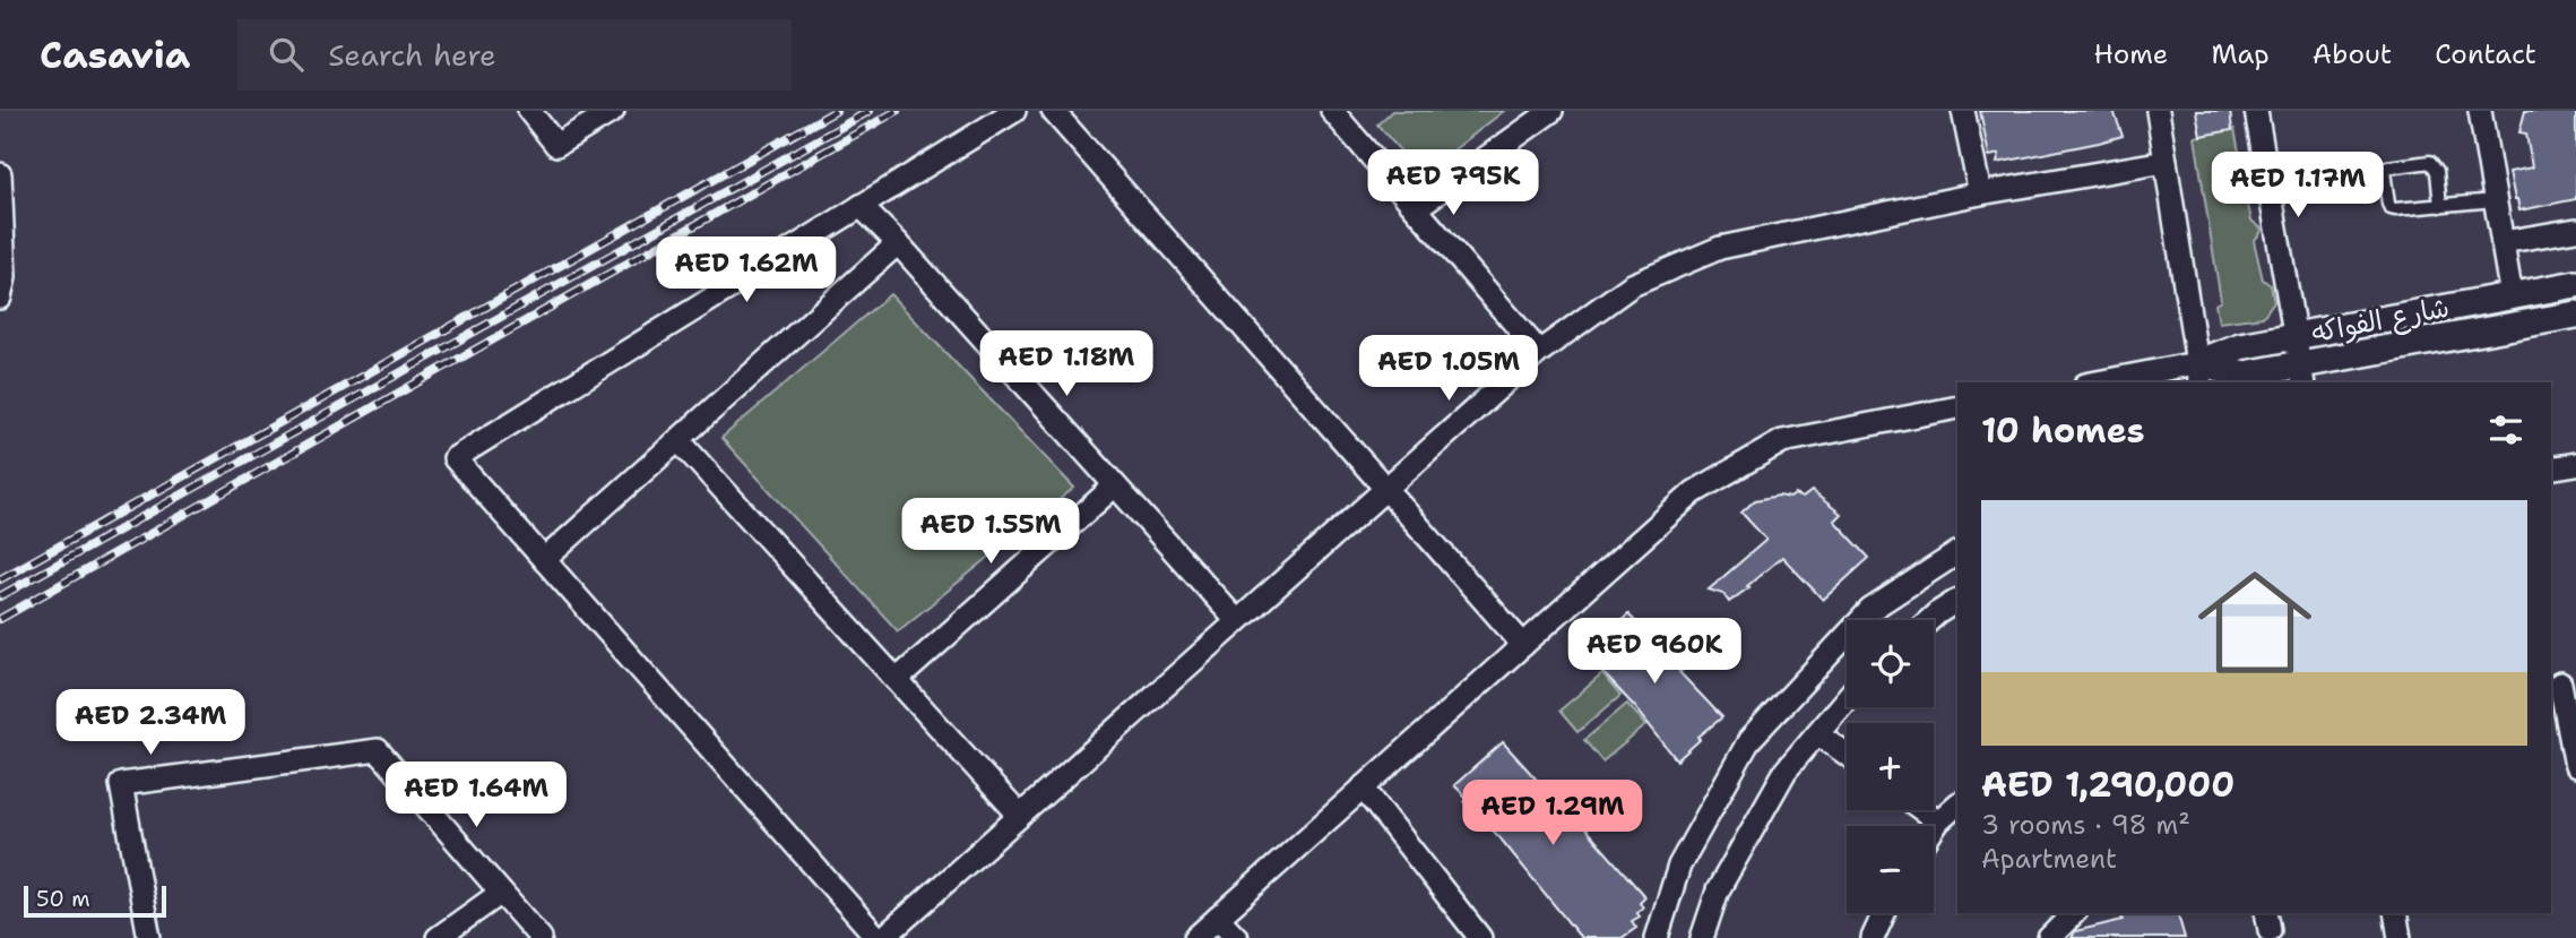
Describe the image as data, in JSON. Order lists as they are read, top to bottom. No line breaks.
{"streets":{"street":["شارع الفواكه"]},"scale_bar":"50 m","page":{"header":"Casavia","search":"Search here","nav":["Home","Map","About","Contact"],"price":["AED 795K","AED 1.17M","AED 1.62M","AED 1.18M","AED 1.05M","AED 1.55M","AED 960K","AED 2.34M","AED 1.64M","AED 1.29M"],"heading":"10 homes","list":[{"name":"AED 1,290,000","note":"3 rooms · 98 m² · Apartment"}],"map_buttons":["+","−"],"scale":"50 m"}}
